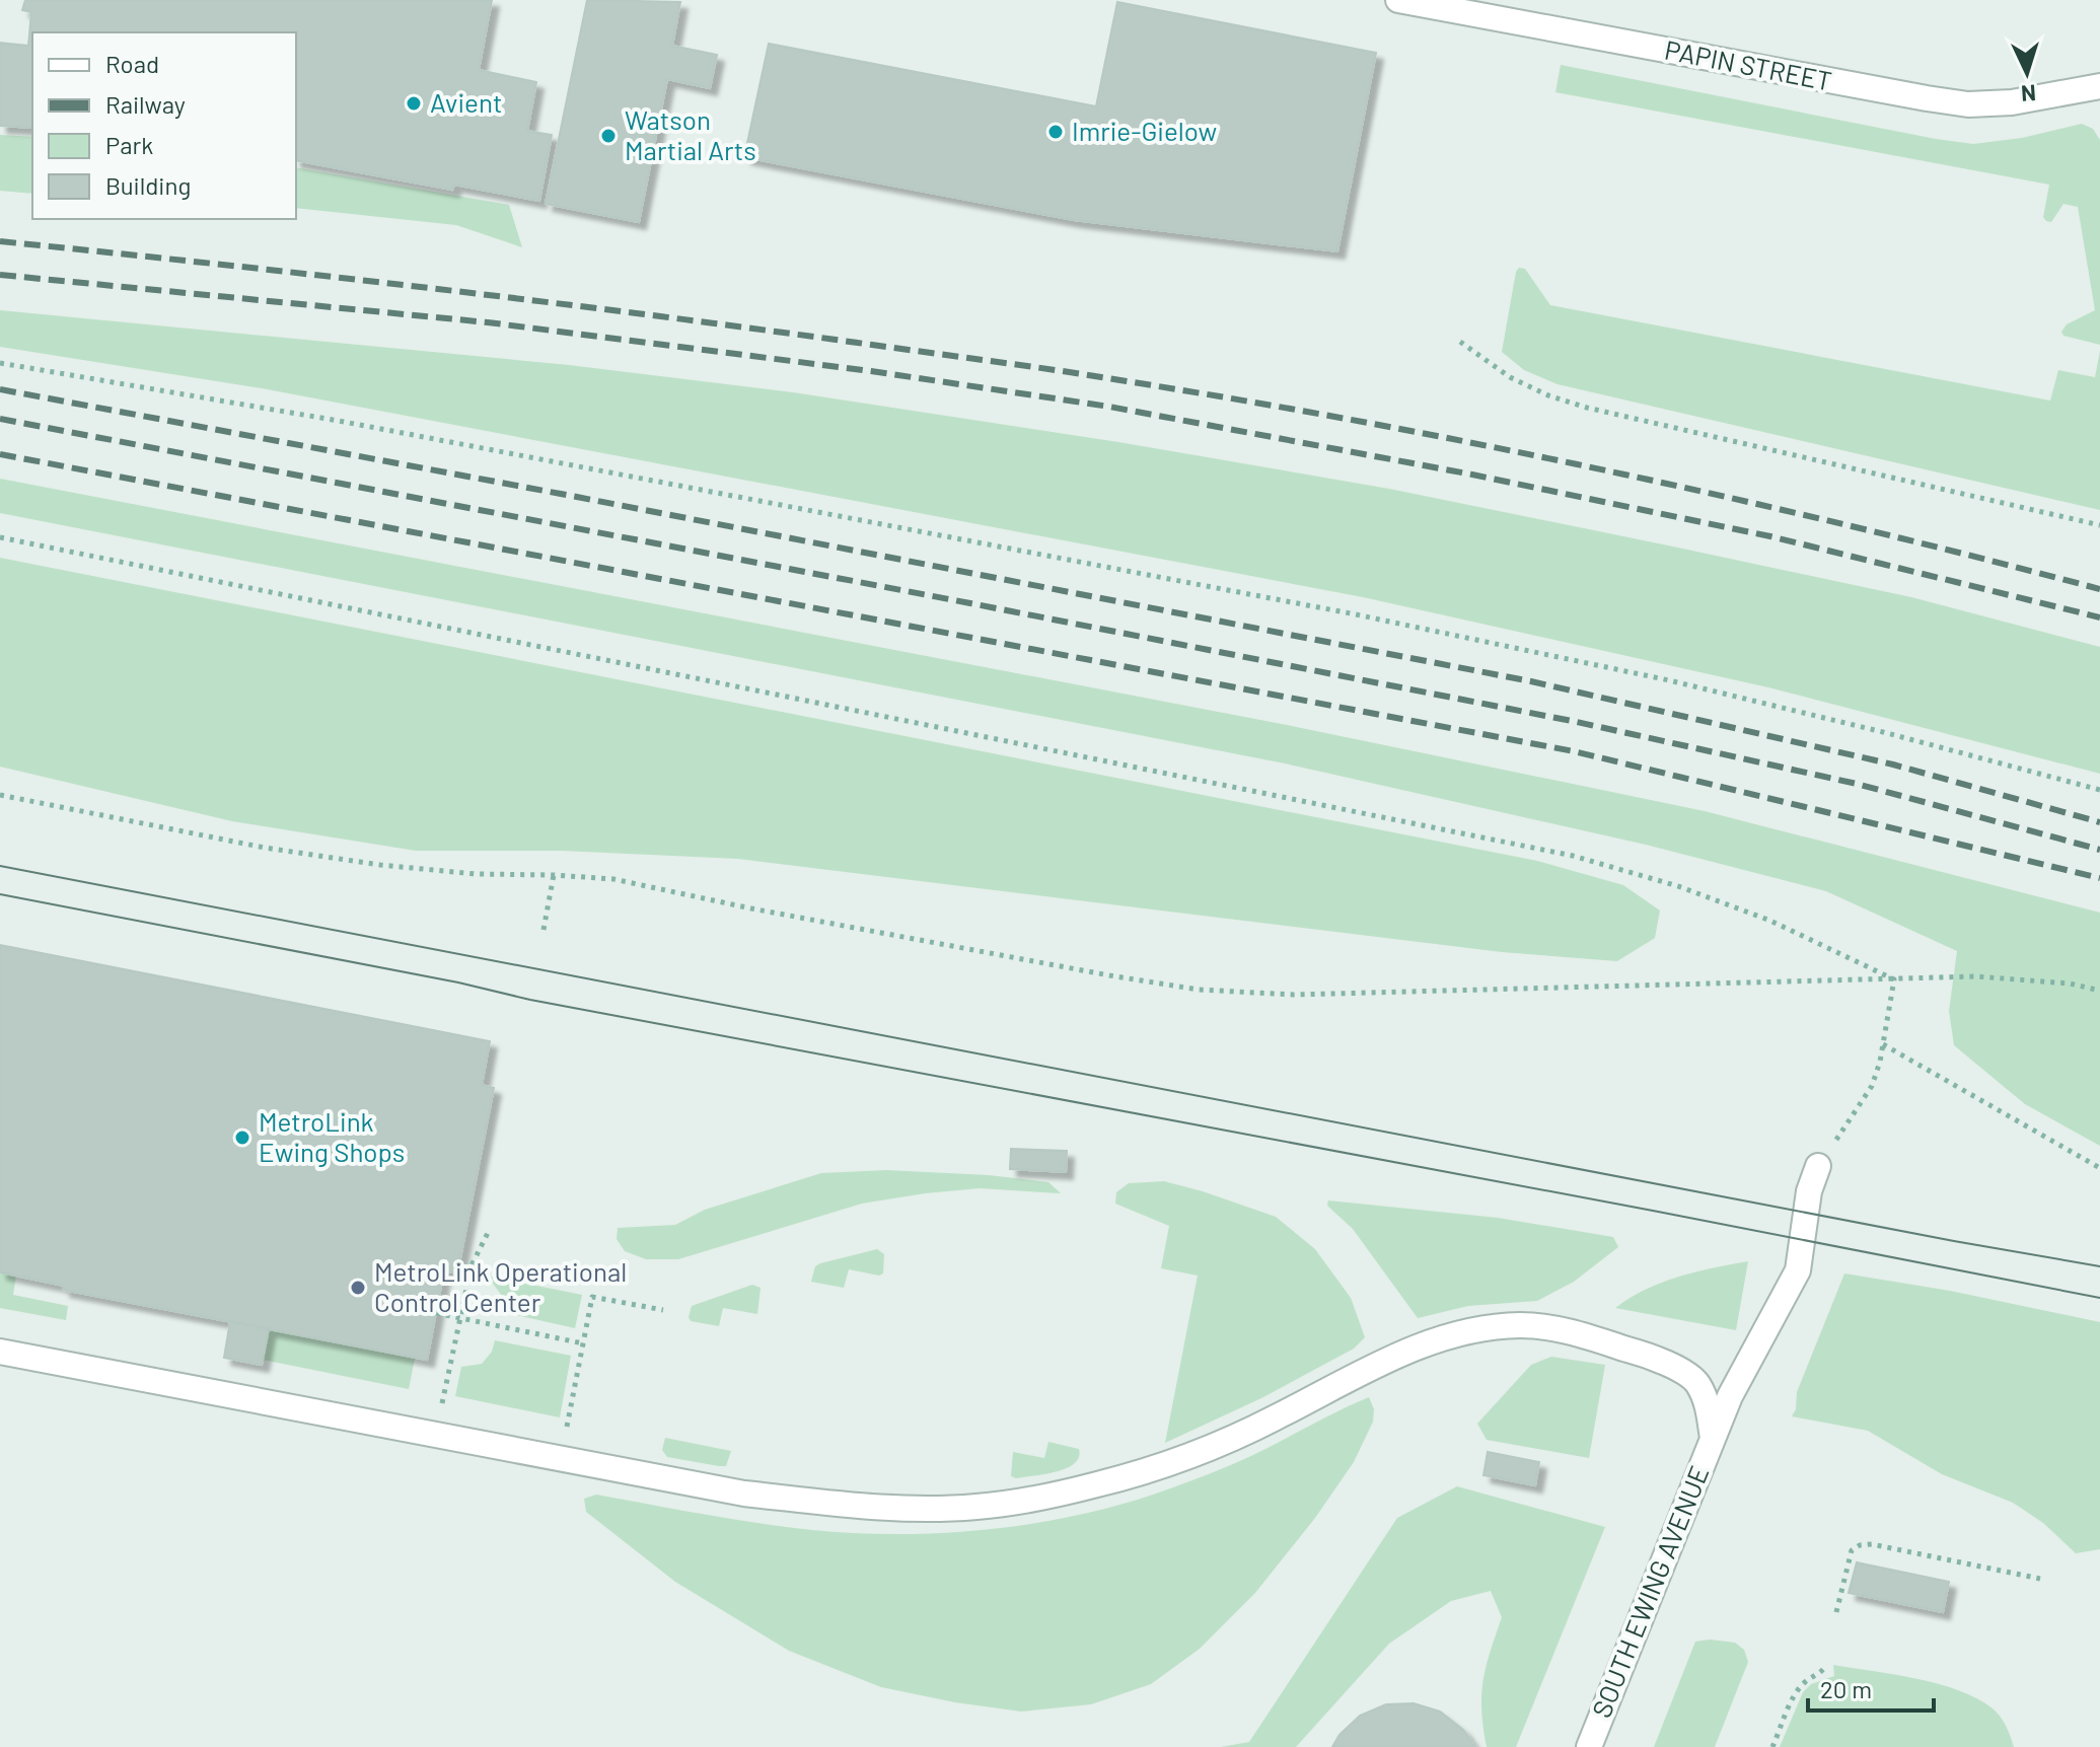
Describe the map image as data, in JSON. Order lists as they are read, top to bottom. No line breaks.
{"streets":{"street":["PAPIN STREET","SOUTH EWING AVENUE"]},"places":["Avient","Imrie-Gielow","Watson Martial Arts","MetroLink Ewing Shops","MetroLink Operational Control Center"],"legend":["Road","Railway","Park","Building"],"scale_bar":"20 m","north":"bottom"}
